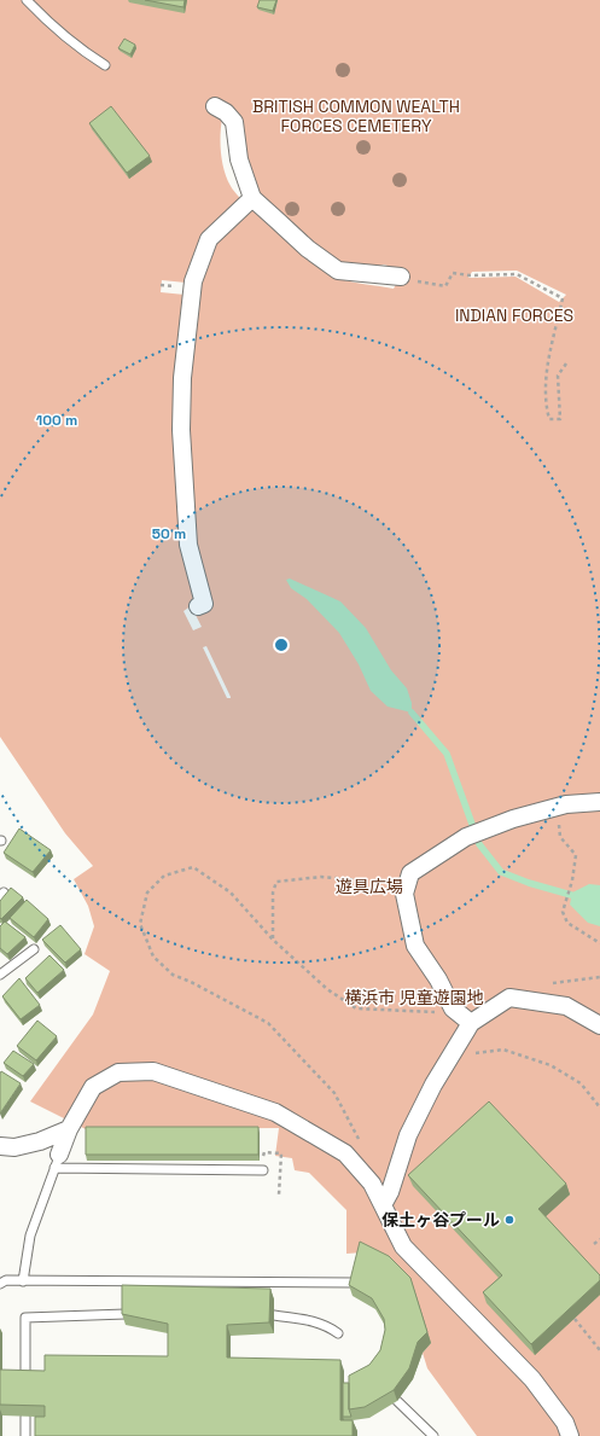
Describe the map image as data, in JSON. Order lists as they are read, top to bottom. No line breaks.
{"parks":["BRITISH COMMON WEALTH FORCES CEMETERY","INDIAN FORCES","遊具広場","横浜市 児童遊園地"],"places":["保土ヶ谷プール"],"rings":["100 m","50 m"]}
